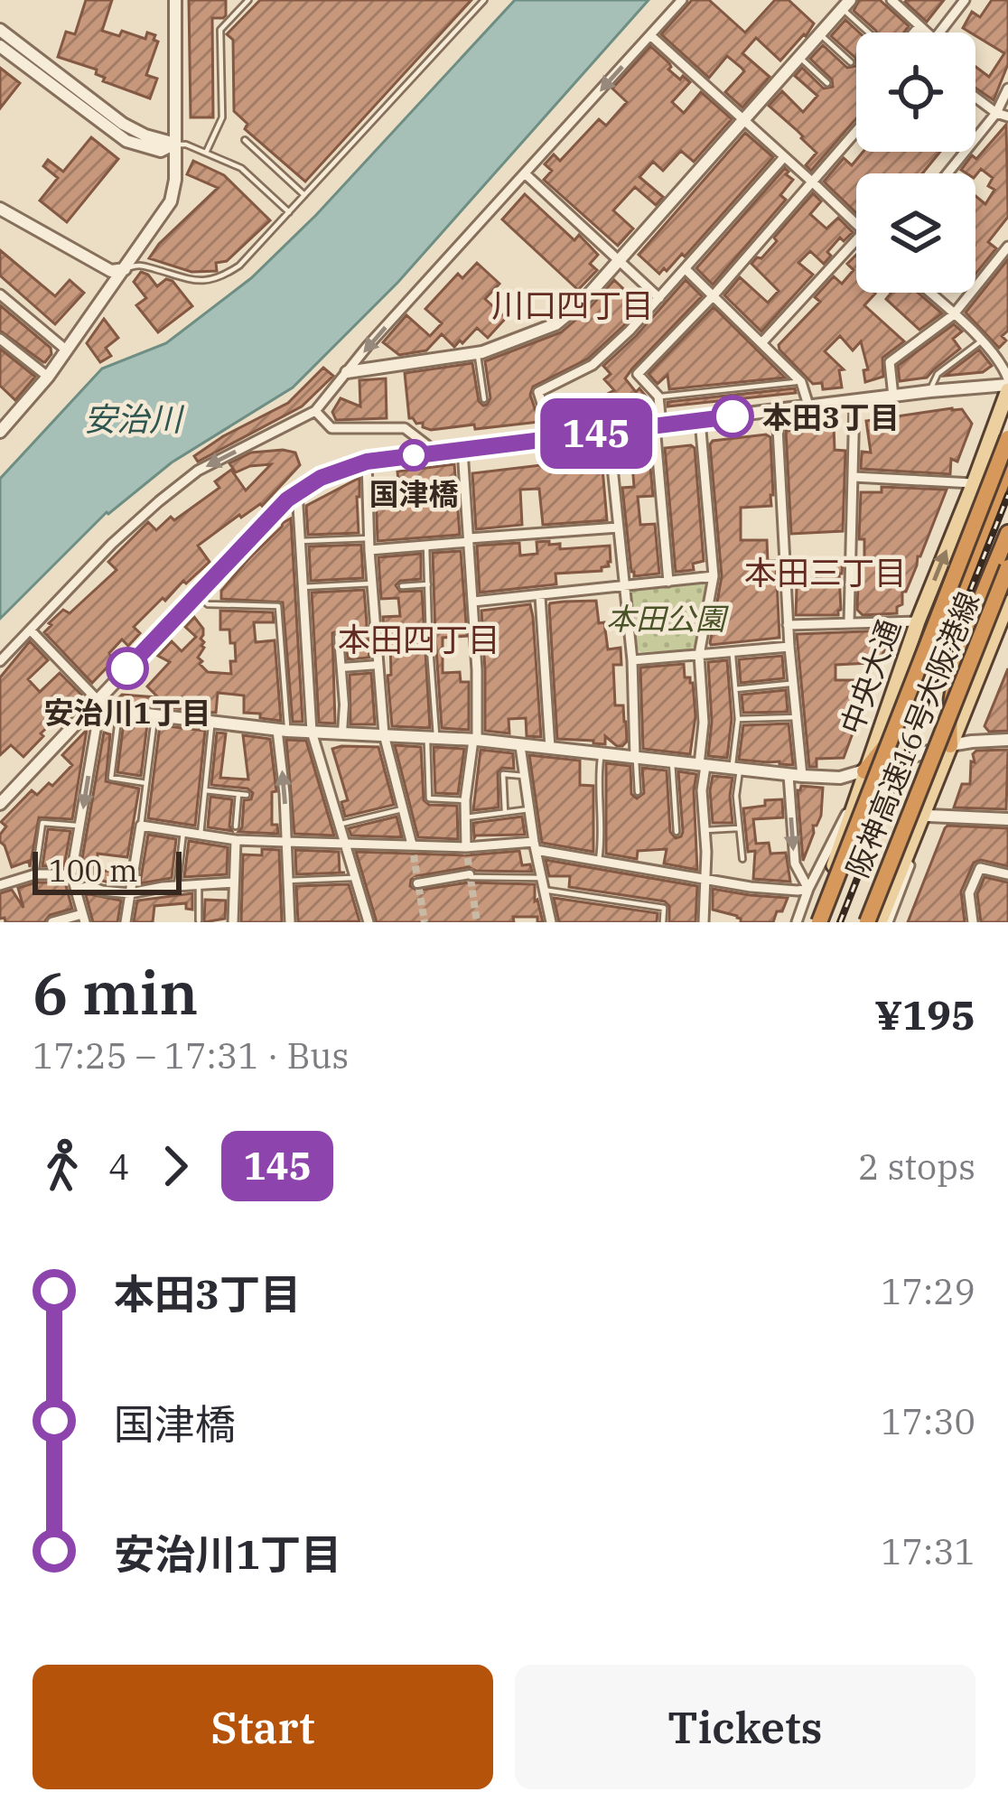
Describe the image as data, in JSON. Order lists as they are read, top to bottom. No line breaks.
{"streets":{"highway":["阪神高速16号大阪港線"],"main road":["中央大通"]},"districts":["川口四丁目","本田三丁目","本田四丁目"],"water":["安治川"],"parks":["本田公園"],"places":["本田3丁目","国津橋","安治川1丁目"],"lines":["bus line 145"],"scale_bar":"100 m","page":{"on_map":"145","scale":"100 m","heading":["6 min","17:25 – 17:31 · Bus","¥195"],"legs":["4","145","2 stops"],"list":[{"name":"本田3丁目","value":"17:29"},{"name":"国津橋","value":"17:30"},{"name":"安治川1丁目","value":"17:31"}],"buttons":["Start","Tickets"]}}
